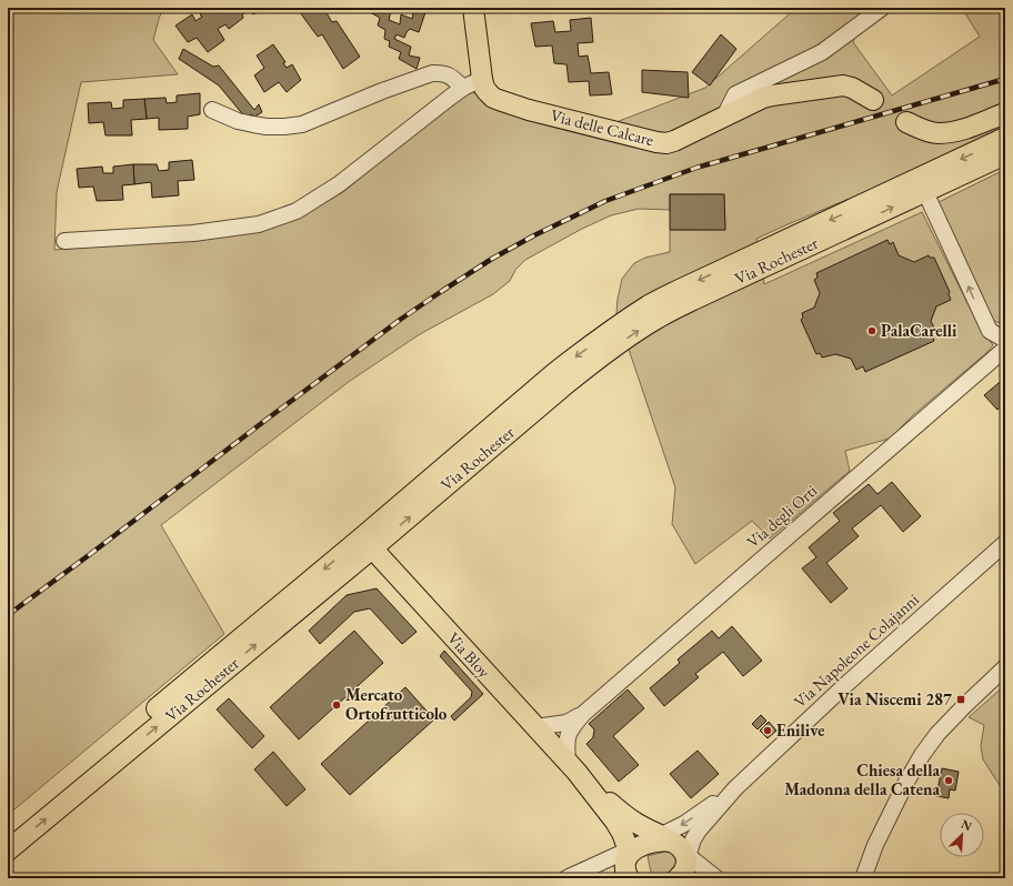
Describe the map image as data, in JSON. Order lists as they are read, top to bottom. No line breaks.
{"streets":{"main road":["Via delle Calcare","Via Rochester","Via Bloy"],"street":["Via degli Orti","Via Napoleone Colajanni"]},"crossings":[["Via Rochester","Via Bloy"],["Via degli Orti","Via Bloy"]],"places":{"other":["PalaCarelli","Mercato Ortofrutticolo","Enilive","Chiesa della Madonna della Catena"],"transit":["Via Niscemi 287"]},"north":"top right"}
